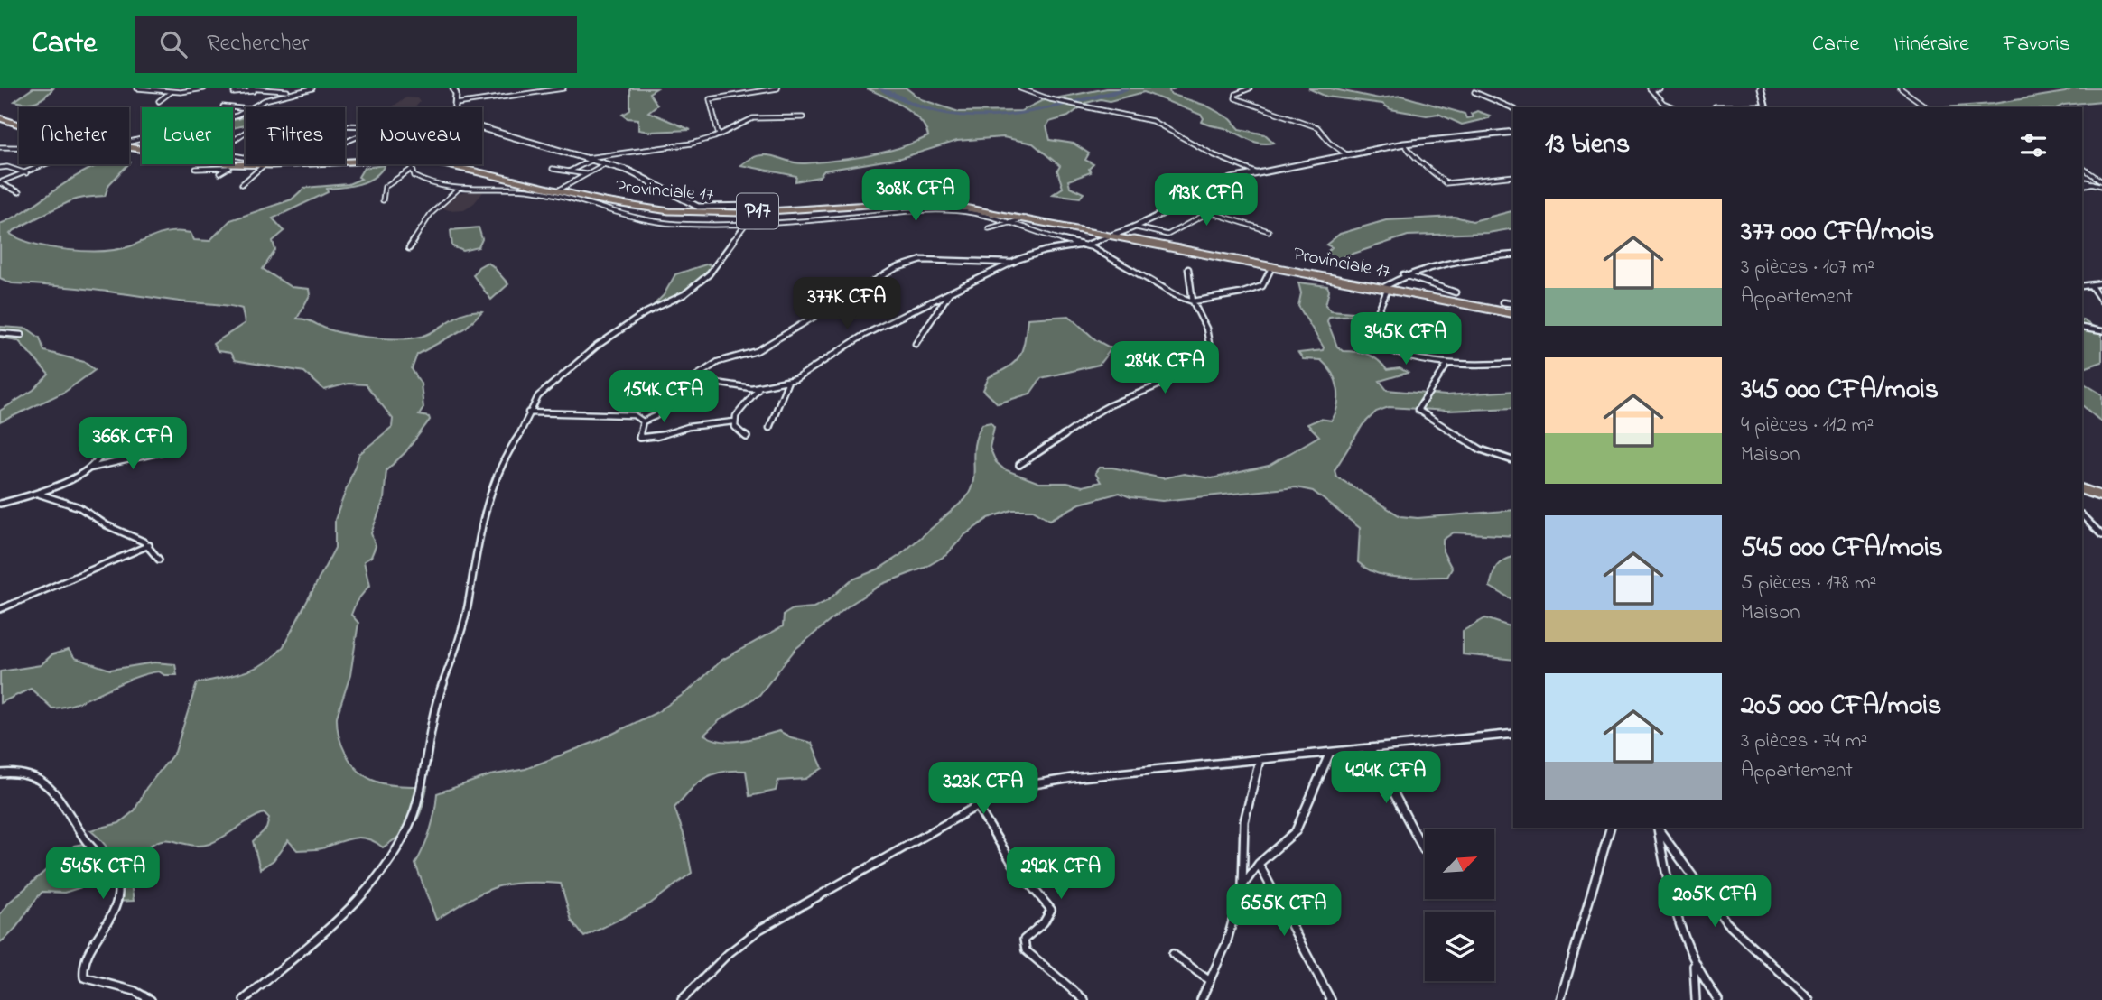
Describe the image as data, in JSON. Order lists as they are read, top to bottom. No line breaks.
{"streets":{"main road":["Provinciale 17","P17"]},"north":"top right","page":{"header":"Carte","search":"Rechercher","nav":["Carte","Itinéraire","Favoris"],"chip":["Acheter","Louer","Filtres","Nouveau"],"heading":"13 biens","price":["308K CFA","193K CFA","377K CFA","345K CFA","284K CFA","154K CFA","366K CFA","424K CFA","323K CFA","545K CFA","292K CFA","205K CFA","655K CFA"],"list":[{"name":"377 000 CFA/mois","note":"3 pièces · 107 m² · Appartement"},{"name":"345 000 CFA/mois","note":"4 pièces · 112 m² · Maison"},{"name":"545 000 CFA/mois","note":"5 pièces · 178 m² · Maison"},{"name":"205 000 CFA/mois","note":"3 pièces · 74 m² · Appartement"}]}}
